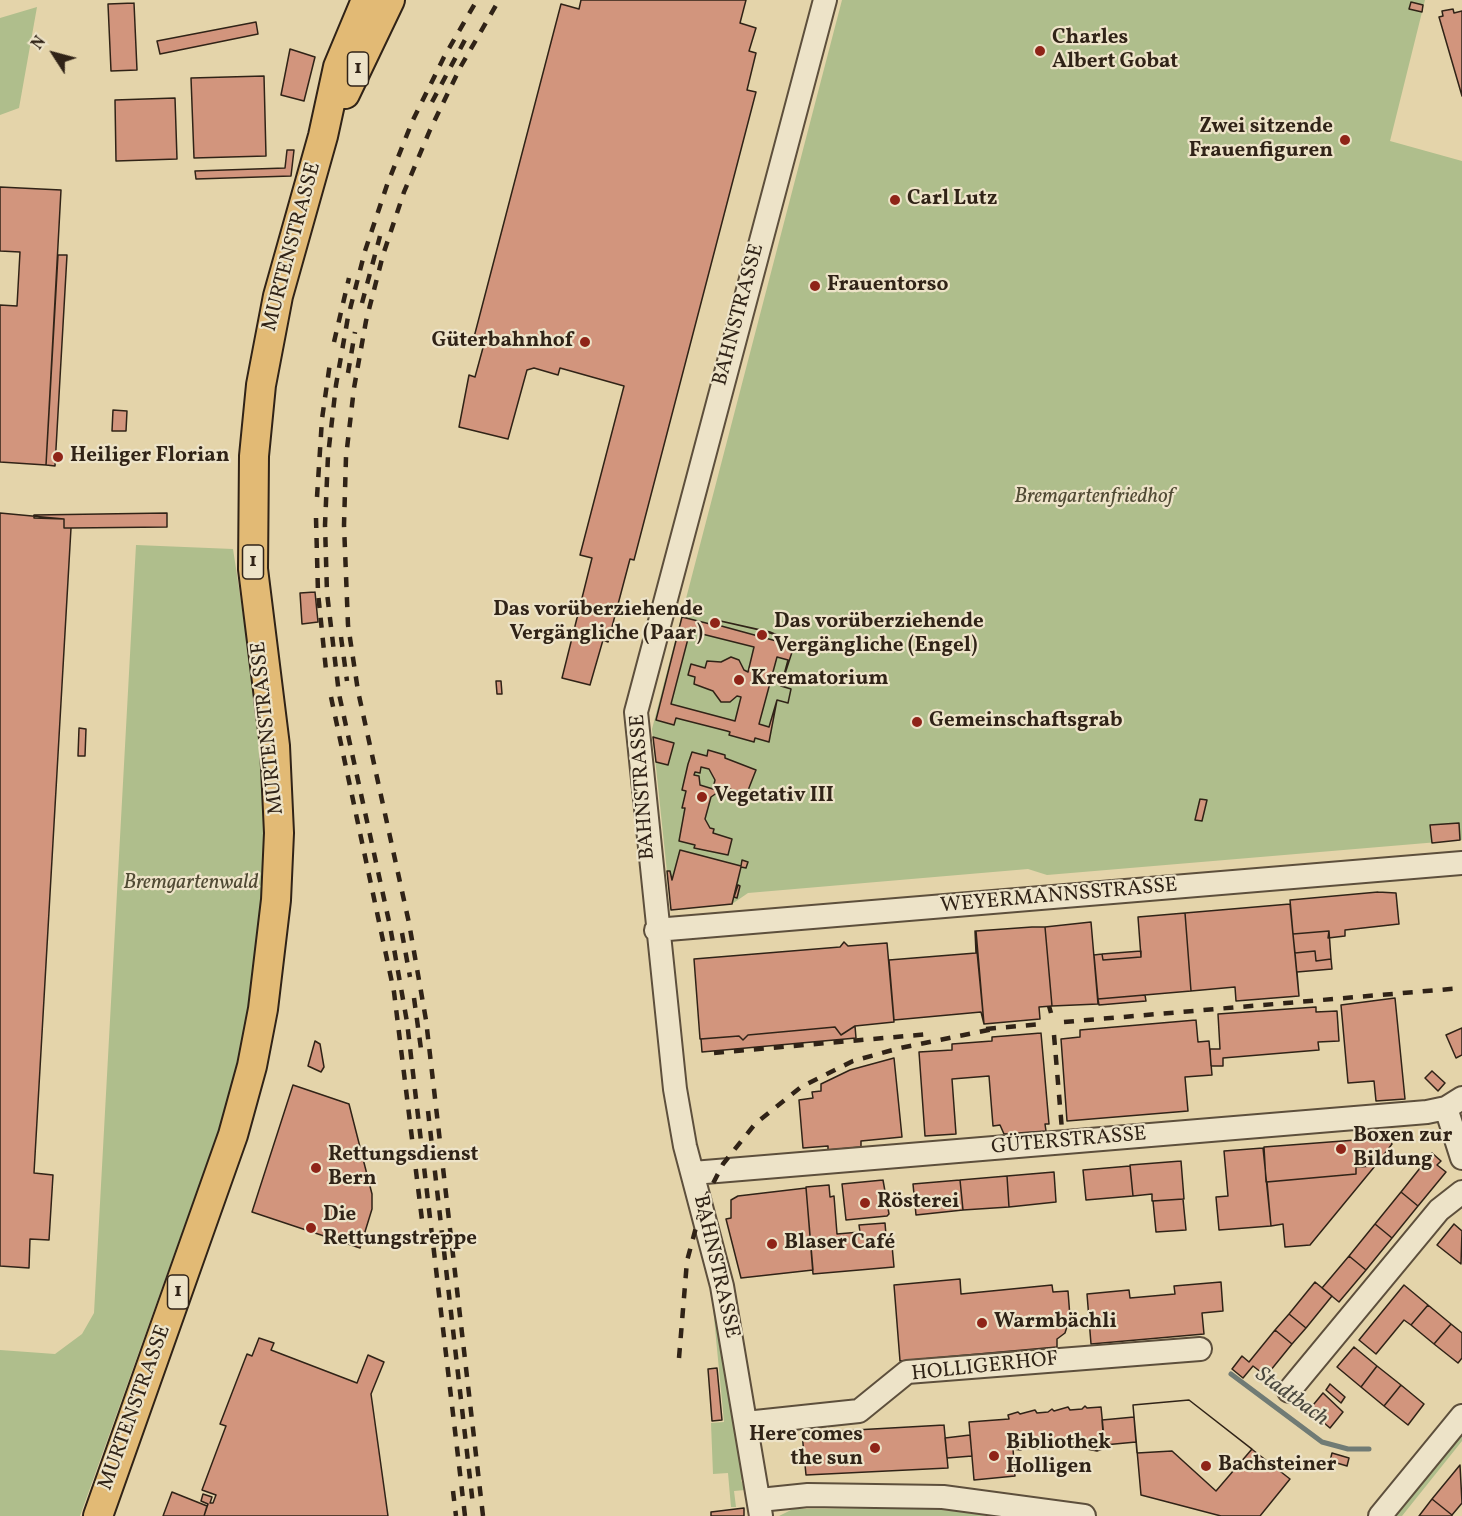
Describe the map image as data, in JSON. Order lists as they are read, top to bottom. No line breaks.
{"streets":{"main road":["1","MURTENSTRASSE"],"street":["BAHNSTRASSE","WEYERMANNSSTRASSE","GÜTERSTRASSE","HOLLIGERHOF"]},"crossings":[["BAHNSTRASSE","WEYERMANNSSTRASSE"],["BAHNSTRASSE","GÜTERSTRASSE"],["BAHNSTRASSE","HOLLIGERHOF"]],"water":["Stadtbach"],"parks":["Bremgartenfriedhof","Bremgartenwald"],"places":["Charles Albert Gobat","Zwei sitzende Frauenfiguren","Carl Lutz","Frauentorso","Güterbahnhof","Heiliger Florian","Das vorüberziehende Vergängliche (Paar)","Das vorüberziehende Vergängliche (Engel)","Krematorium","Gemeinschaftsgrab","Vegetativ III","Boxen zur Bildung","Rettungsdienst Bern","Rösterei","Die Rettungstreppe","Blaser Café","Warmbächli","Here comes the sun","Bibliothek Holligen","Bachsteiner"],"north":"top left"}
